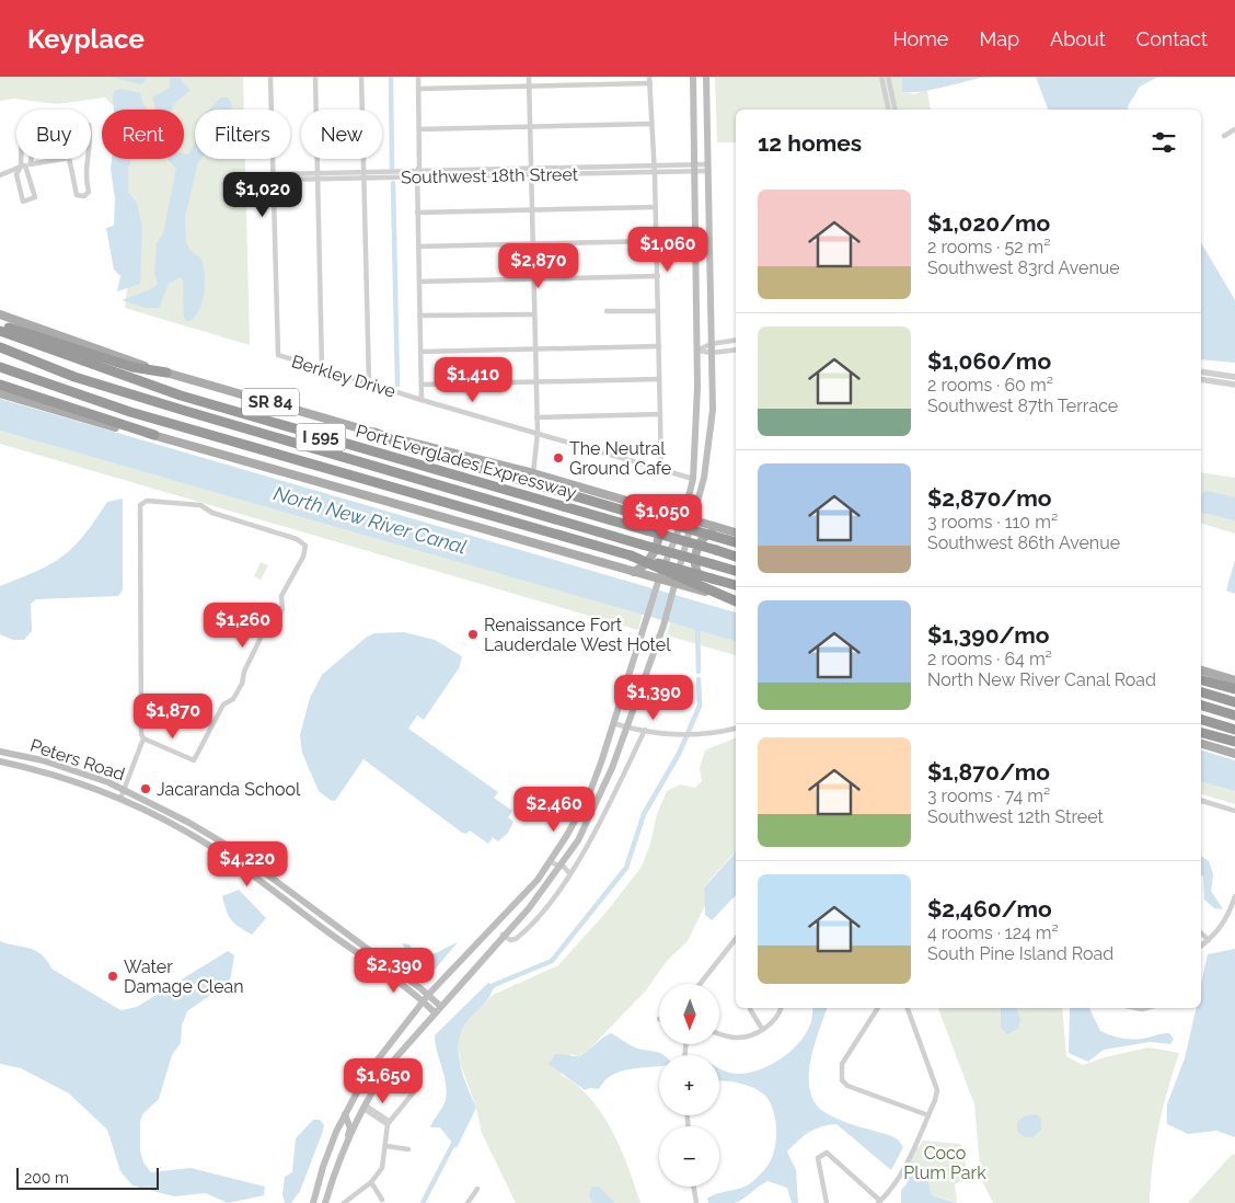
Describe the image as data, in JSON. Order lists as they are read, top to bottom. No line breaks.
{"streets":{"highway":["I 595","Port Everglades Expressway"],"main road":["SR 84","Peters Road"],"street":["Southwest 18th Street","Berkley Drive"]},"crossings":[["Southwest 18th Street","Berkley Drive"]],"water":["North New River Canal"],"parks":["Coco Plum Park"],"places":["The Neutral Ground Cafe","Renaissance Fort Lauderdale West Hotel","Jacaranda School","Water Damage Clean"],"scale_bar":"200 m","north":"bottom","page":{"header":"Keyplace","nav":["Home","Map","About","Contact"],"chip":["Buy","Rent","Filters","New"],"heading":"12 homes","price":["$1,020","$1,060","$2,870","$1,410","$1,050","$1,260","$1,390","$1,870","$2,460","$4,220","$2,390","$1,650"],"list":[{"name":"$1,020/mo","note":"2 rooms · 52 m² · Southwest 83rd Avenue"},{"name":"$1,060/mo","note":"2 rooms · 60 m² · Southwest 87th Terrace"},{"name":"$2,870/mo","note":"3 rooms · 110 m² · Southwest 86th Avenue"},{"name":"$1,390/mo","note":"2 rooms · 64 m² · North New River Canal Road"},{"name":"$1,870/mo","note":"3 rooms · 74 m² · Southwest 12th Street"},{"name":"$2,460/mo","note":"4 rooms · 124 m² · South Pine Island Road"}],"map_buttons":["+","−"],"scale":"200 m"}}
